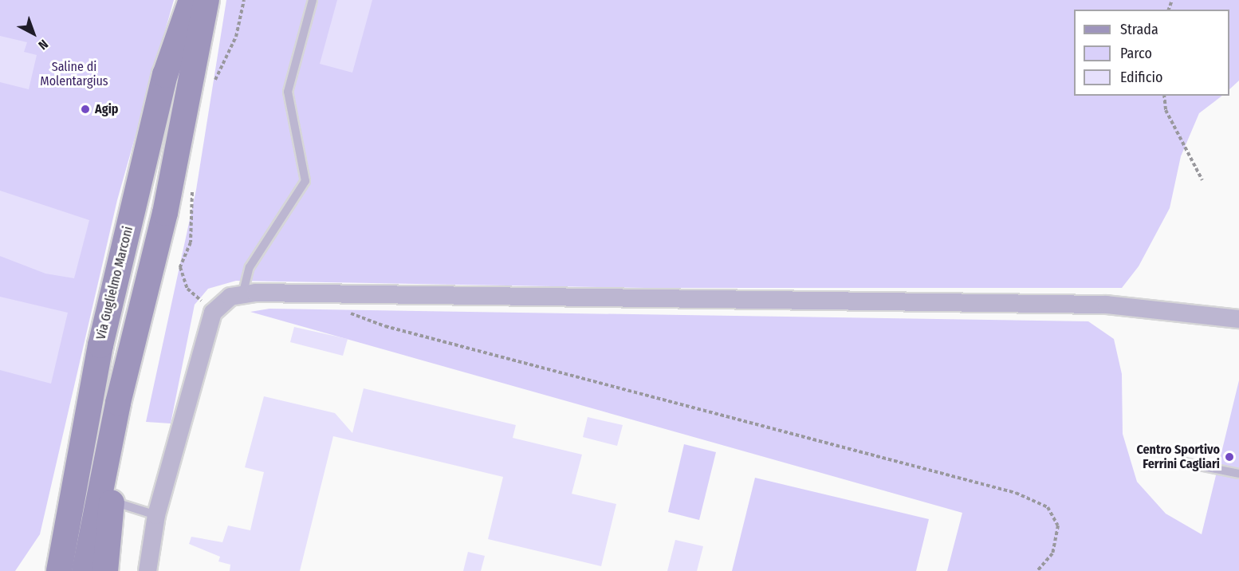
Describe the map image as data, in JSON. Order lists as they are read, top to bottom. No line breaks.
{"streets":{"main road":["Via Guglielmo Marconi"]},"parks":["Saline di Molentargius"],"places":["Agip","Centro Sportivo Ferrini Cagliari"],"legend":["Strada","Parco","Edificio"],"north":"bottom right"}
